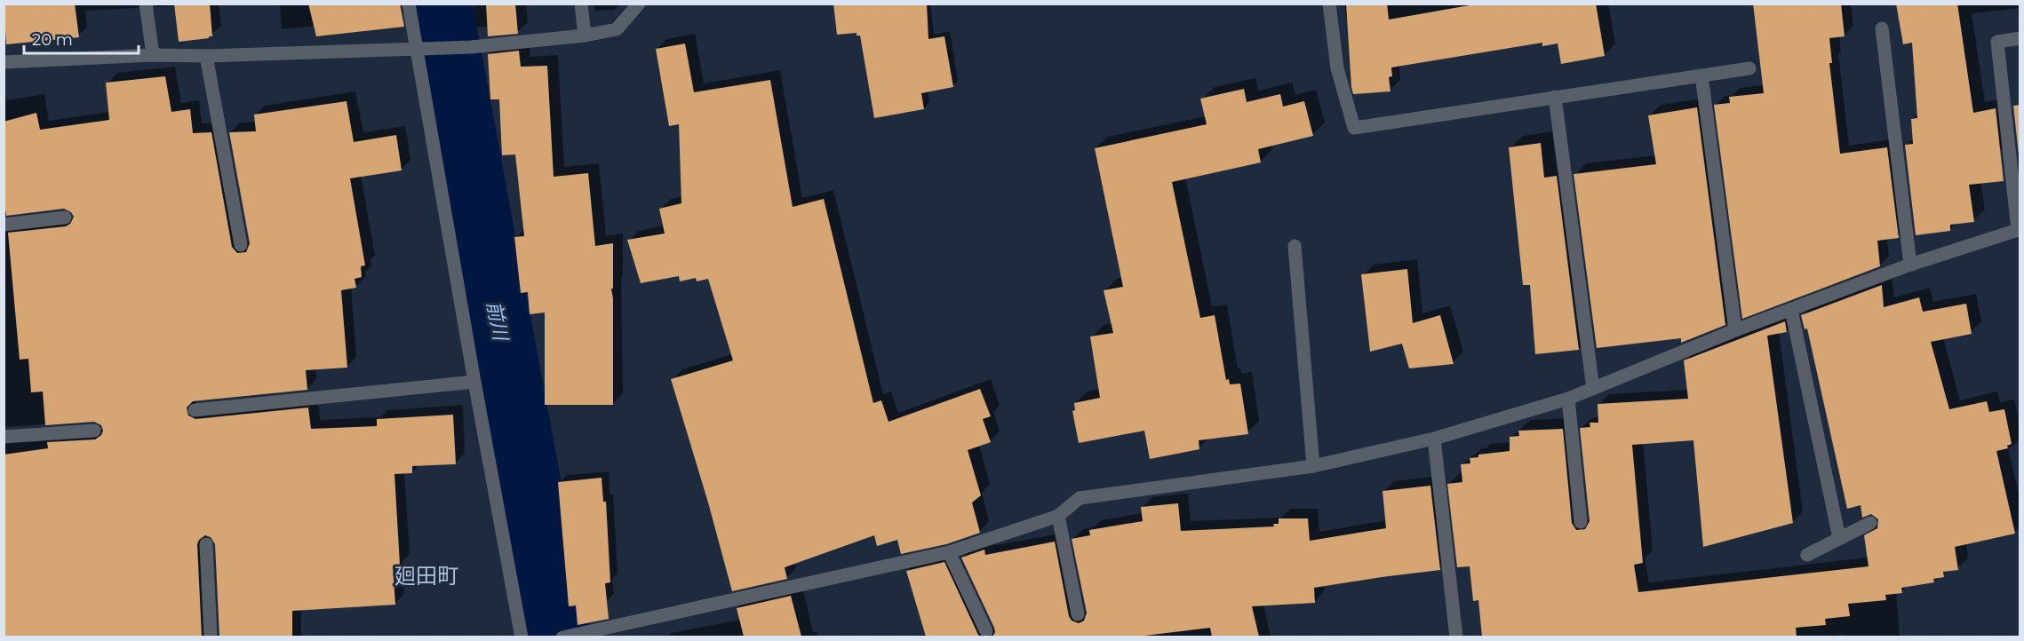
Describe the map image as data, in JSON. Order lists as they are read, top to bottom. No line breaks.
{"districts":["廻田町"],"water":["前川"],"scale_bar":"20 m"}
